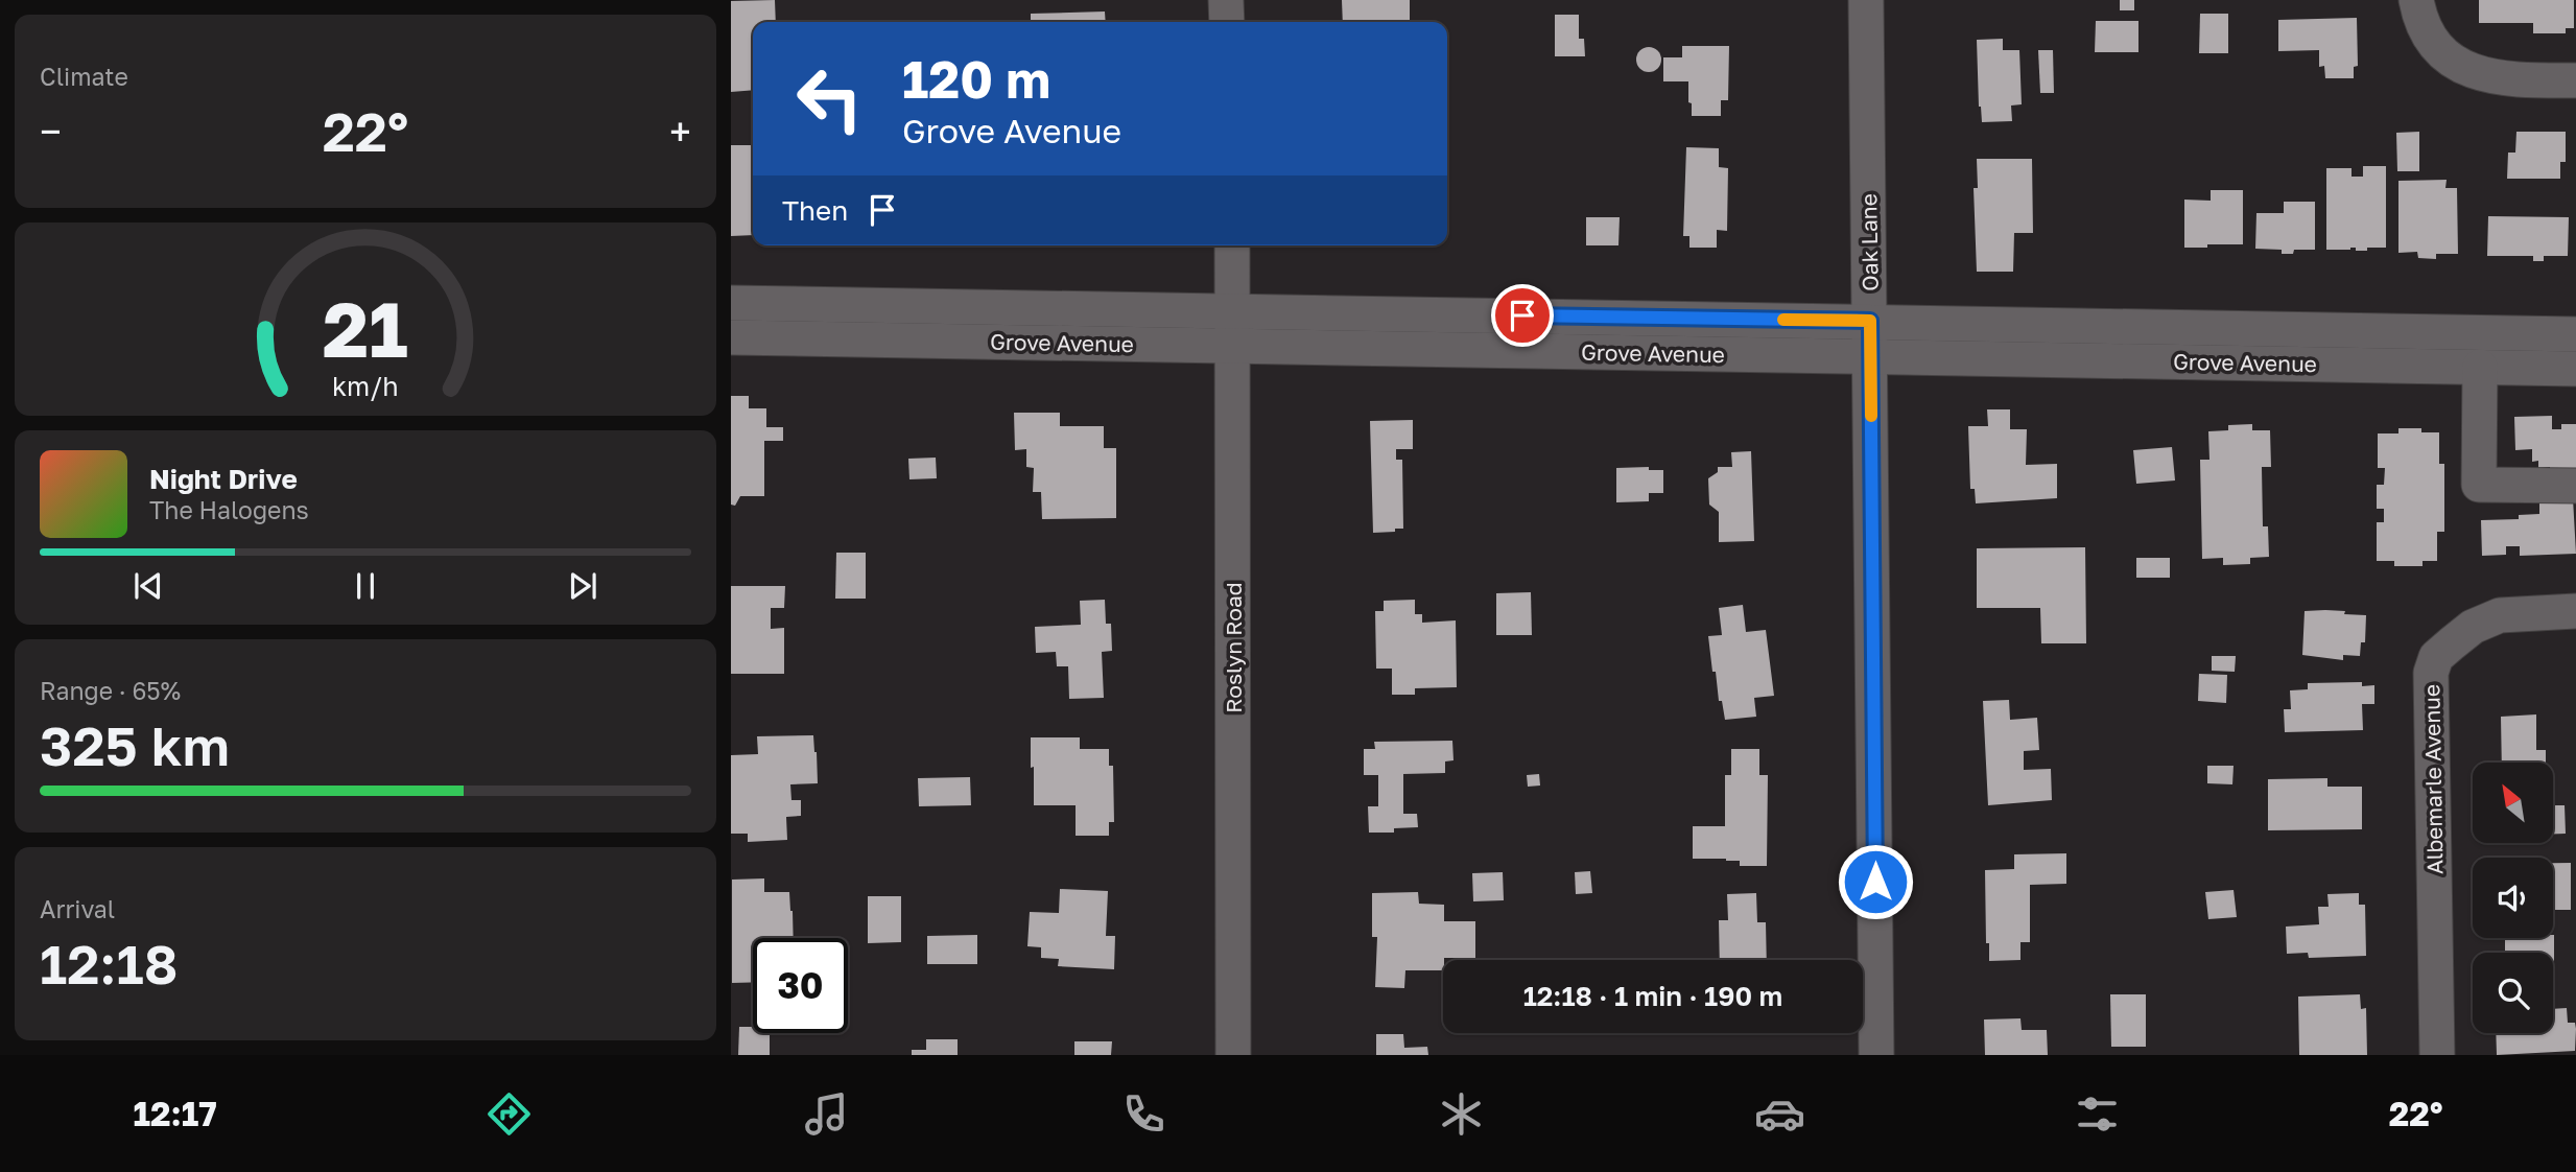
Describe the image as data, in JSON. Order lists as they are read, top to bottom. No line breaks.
{"streets":{"street":["Oak Lane","Grove Avenue","Roslyn Road","Albemarle Avenue"]},"crossings":[["Oak Lane","Grove Avenue"],["Grove Avenue","Roslyn Road"]],"north":"top left","page":{"tile":["Climate",["Range · 65%","325 km"],["Arrival","12:18"]],"turn":["120 m","Grove Avenue"],"heat":["−","22°","+"],"then":"Then","song":["Night Drive","The Halogens"],"limit":"30","trip":"12:18 · 1 min · 190 m","tabs":["12:17","22°"],"gauge":["21","km/h"]}}
